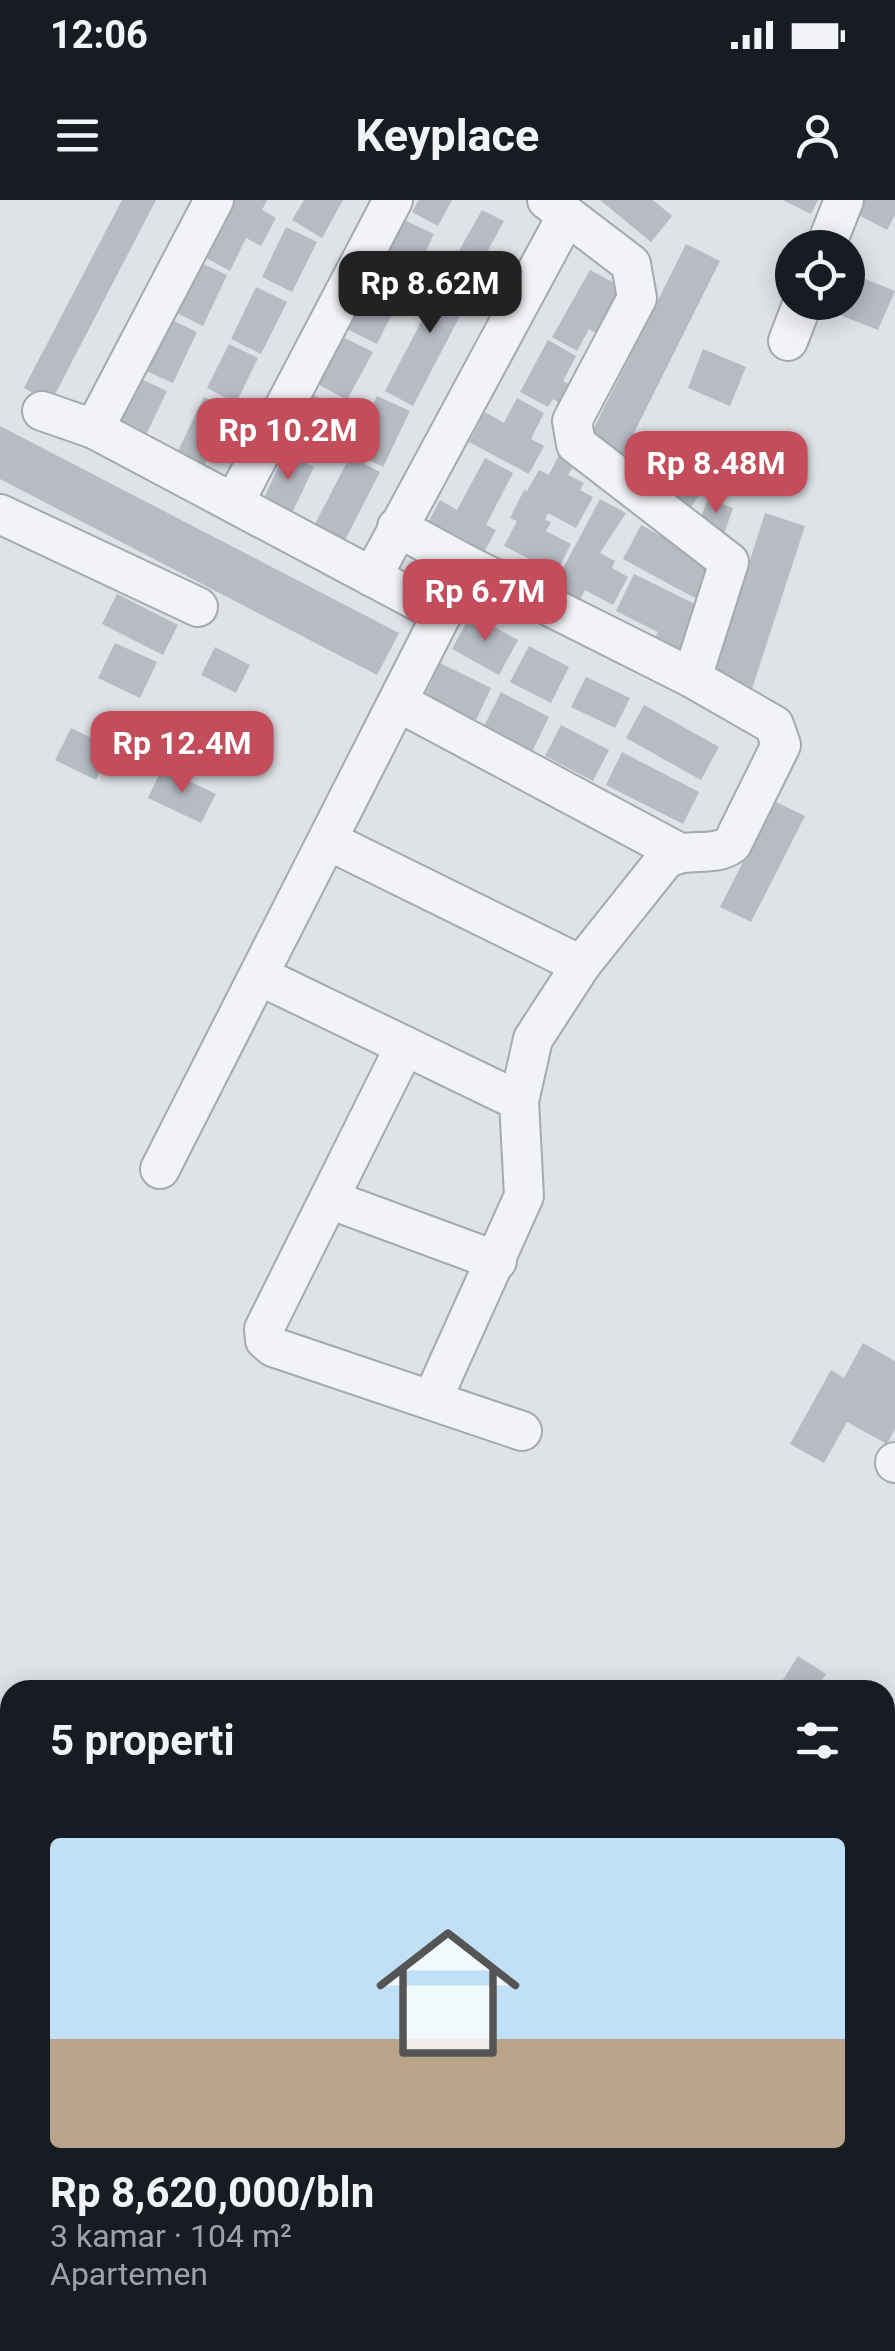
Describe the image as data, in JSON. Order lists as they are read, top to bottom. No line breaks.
{"page":{"status":"12:06","header":"Keyplace","price":["Rp 8.62M","Rp 10.2M","Rp 8.48M","Rp 6.7M","Rp 12.4M"],"heading":"5 properti","list":[{"name":"Rp 8,620,000/bln","note":"3 kamar · 104 m² · Apartemen"}]}}
